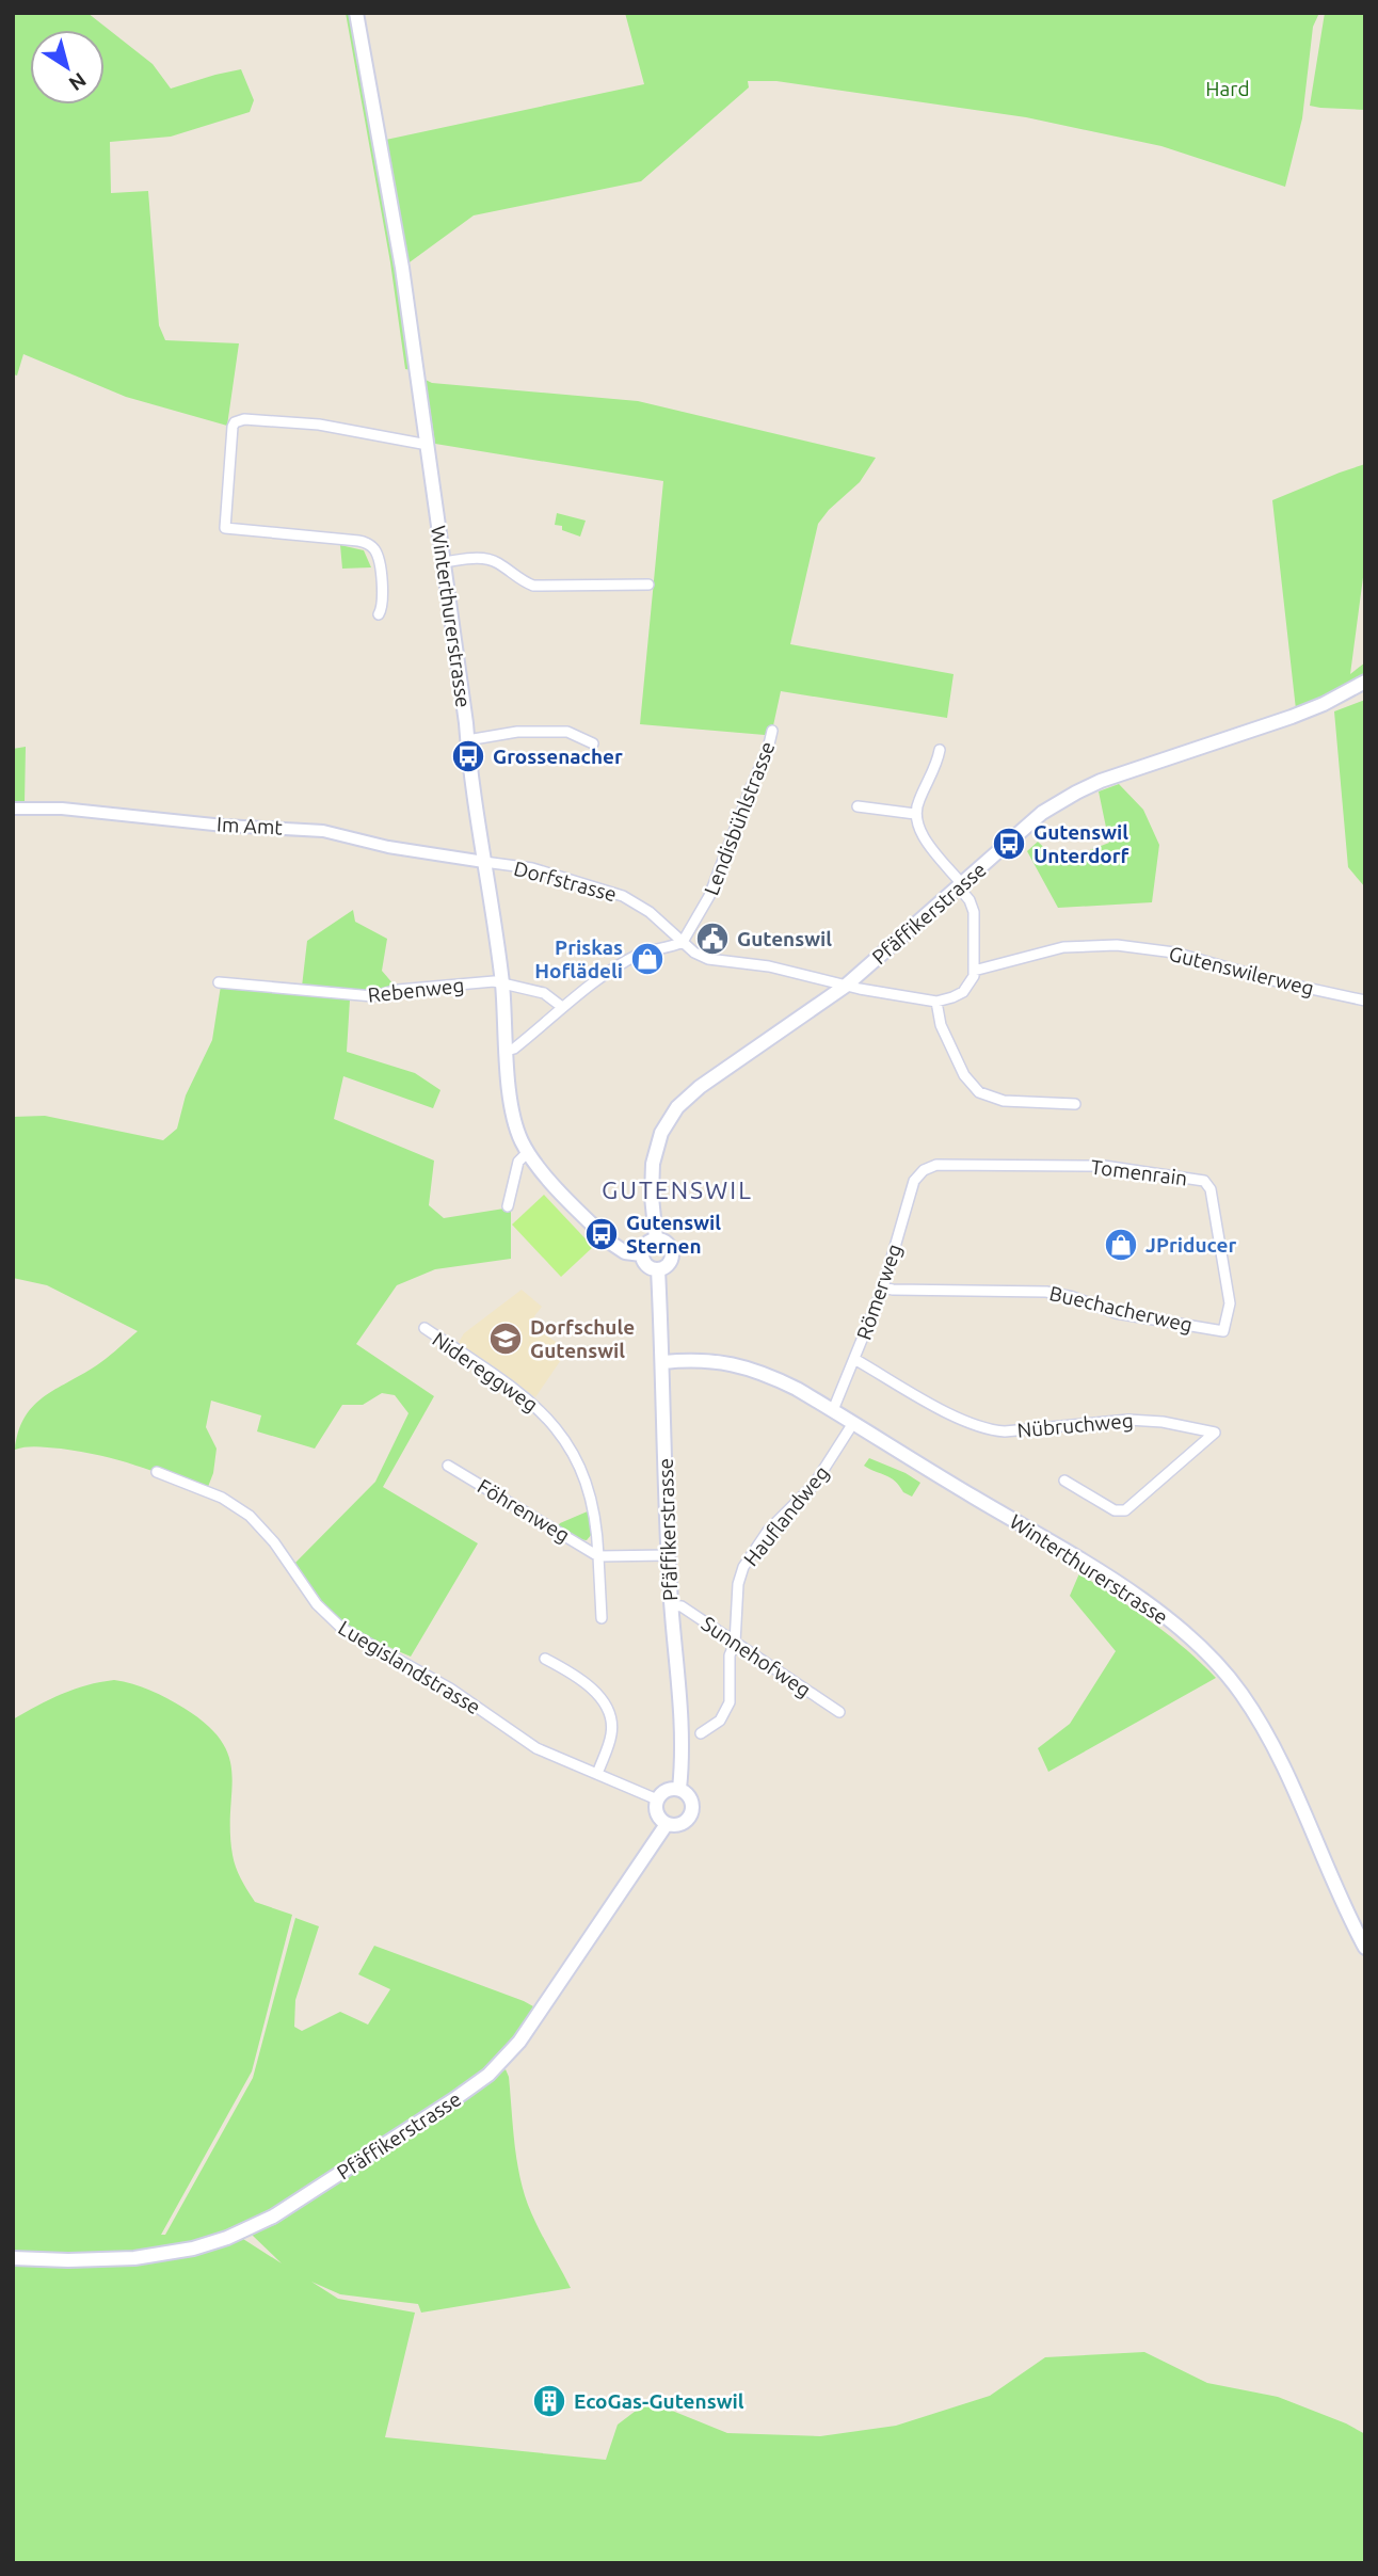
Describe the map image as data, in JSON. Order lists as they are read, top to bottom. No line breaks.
{"streets":{"main road":["Winterthurerstrasse","Pfäffikerstrasse"],"street":["Lendisbühlstrasse","Im Amt","Dorfstrasse","Gutenswilerweg","Rebenweg","Tomenrain","Römerweg","Buechacherweg","Nidereggweg","Nübruchweg","Föhrenweg","Hauflandweg","Sunnehofweg","Luegislandstrasse"]},"crossings":[["Winterthurerstrasse","Im Amt"],["Winterthurerstrasse","Dorfstrasse"],["Winterthurerstrasse","Pfäffikerstrasse"],["Winterthurerstrasse","Rebenweg"],["Winterthurerstrasse","Römerweg"],["Winterthurerstrasse","Hauflandweg"],["Lendisbühlstrasse","Dorfstrasse"],["Im Amt","Dorfstrasse"],["Dorfstrasse","Pfäffikerstrasse"],["Pfäffikerstrasse","Sunnehofweg"],["Pfäffikerstrasse","Luegislandstrasse"],["Tomenrain","Römerweg"],["Tomenrain","Buechacherweg"],["Römerweg","Buechacherweg"],["Römerweg","Nübruchweg"],["Nidereggweg","Föhrenweg"],["Hauflandweg","Sunnehofweg"]],"districts":["GUTENSWIL"],"parks":["Hard"],"places":{"bus stop":["Grossenacher","Gutenswil Unterdorf","Gutenswil Sternen"],"public building":["Gutenswil"],"shop":["Priskas Hoflädeli","JPriducer"],"school or university":["Dorfschule Gutenswil"],"building":["EcoGas-Gutenswil"]},"north":"bottom right"}
